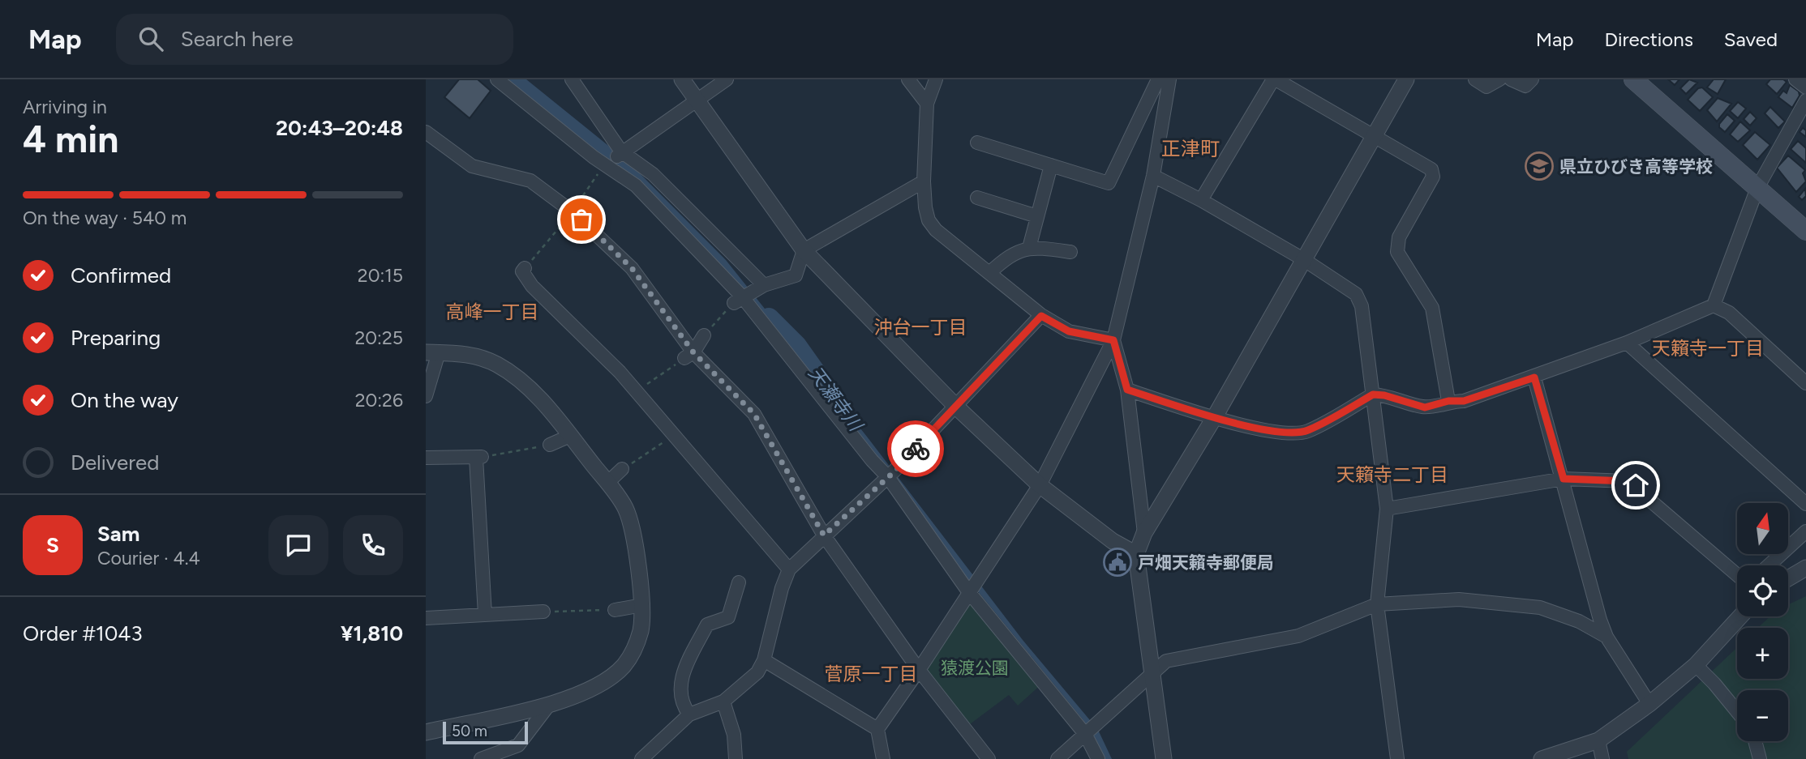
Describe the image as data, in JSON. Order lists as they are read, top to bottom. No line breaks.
{"districts":["正津町","高峰一丁目","沖台一丁目","天籟寺一丁目","天籟寺二丁目","菅原一丁目"],"water":["天瀬寺川"],"parks":["猿渡公園"],"places":{"school or university":["県立ひびき高等学校"],"public building":["戸畑天籟寺郵便局"]},"scale_bar":"50 m","north":"top","page":{"header":"Map","search":"Search here","nav":["Map","Directions","Saved"],"heading":["4 min","Arriving in","20:43–20:48"],"panel":["Sam","Courier · 4.4","Order #1043","¥1,810"],"bar":"On the way · 540 m","list":[["Confirmed","20:15"],["Preparing","20:25"],["On the way","20:26"],"Delivered"],"map_buttons":["+","−"],"round":"S","scale":"50 m"}}
